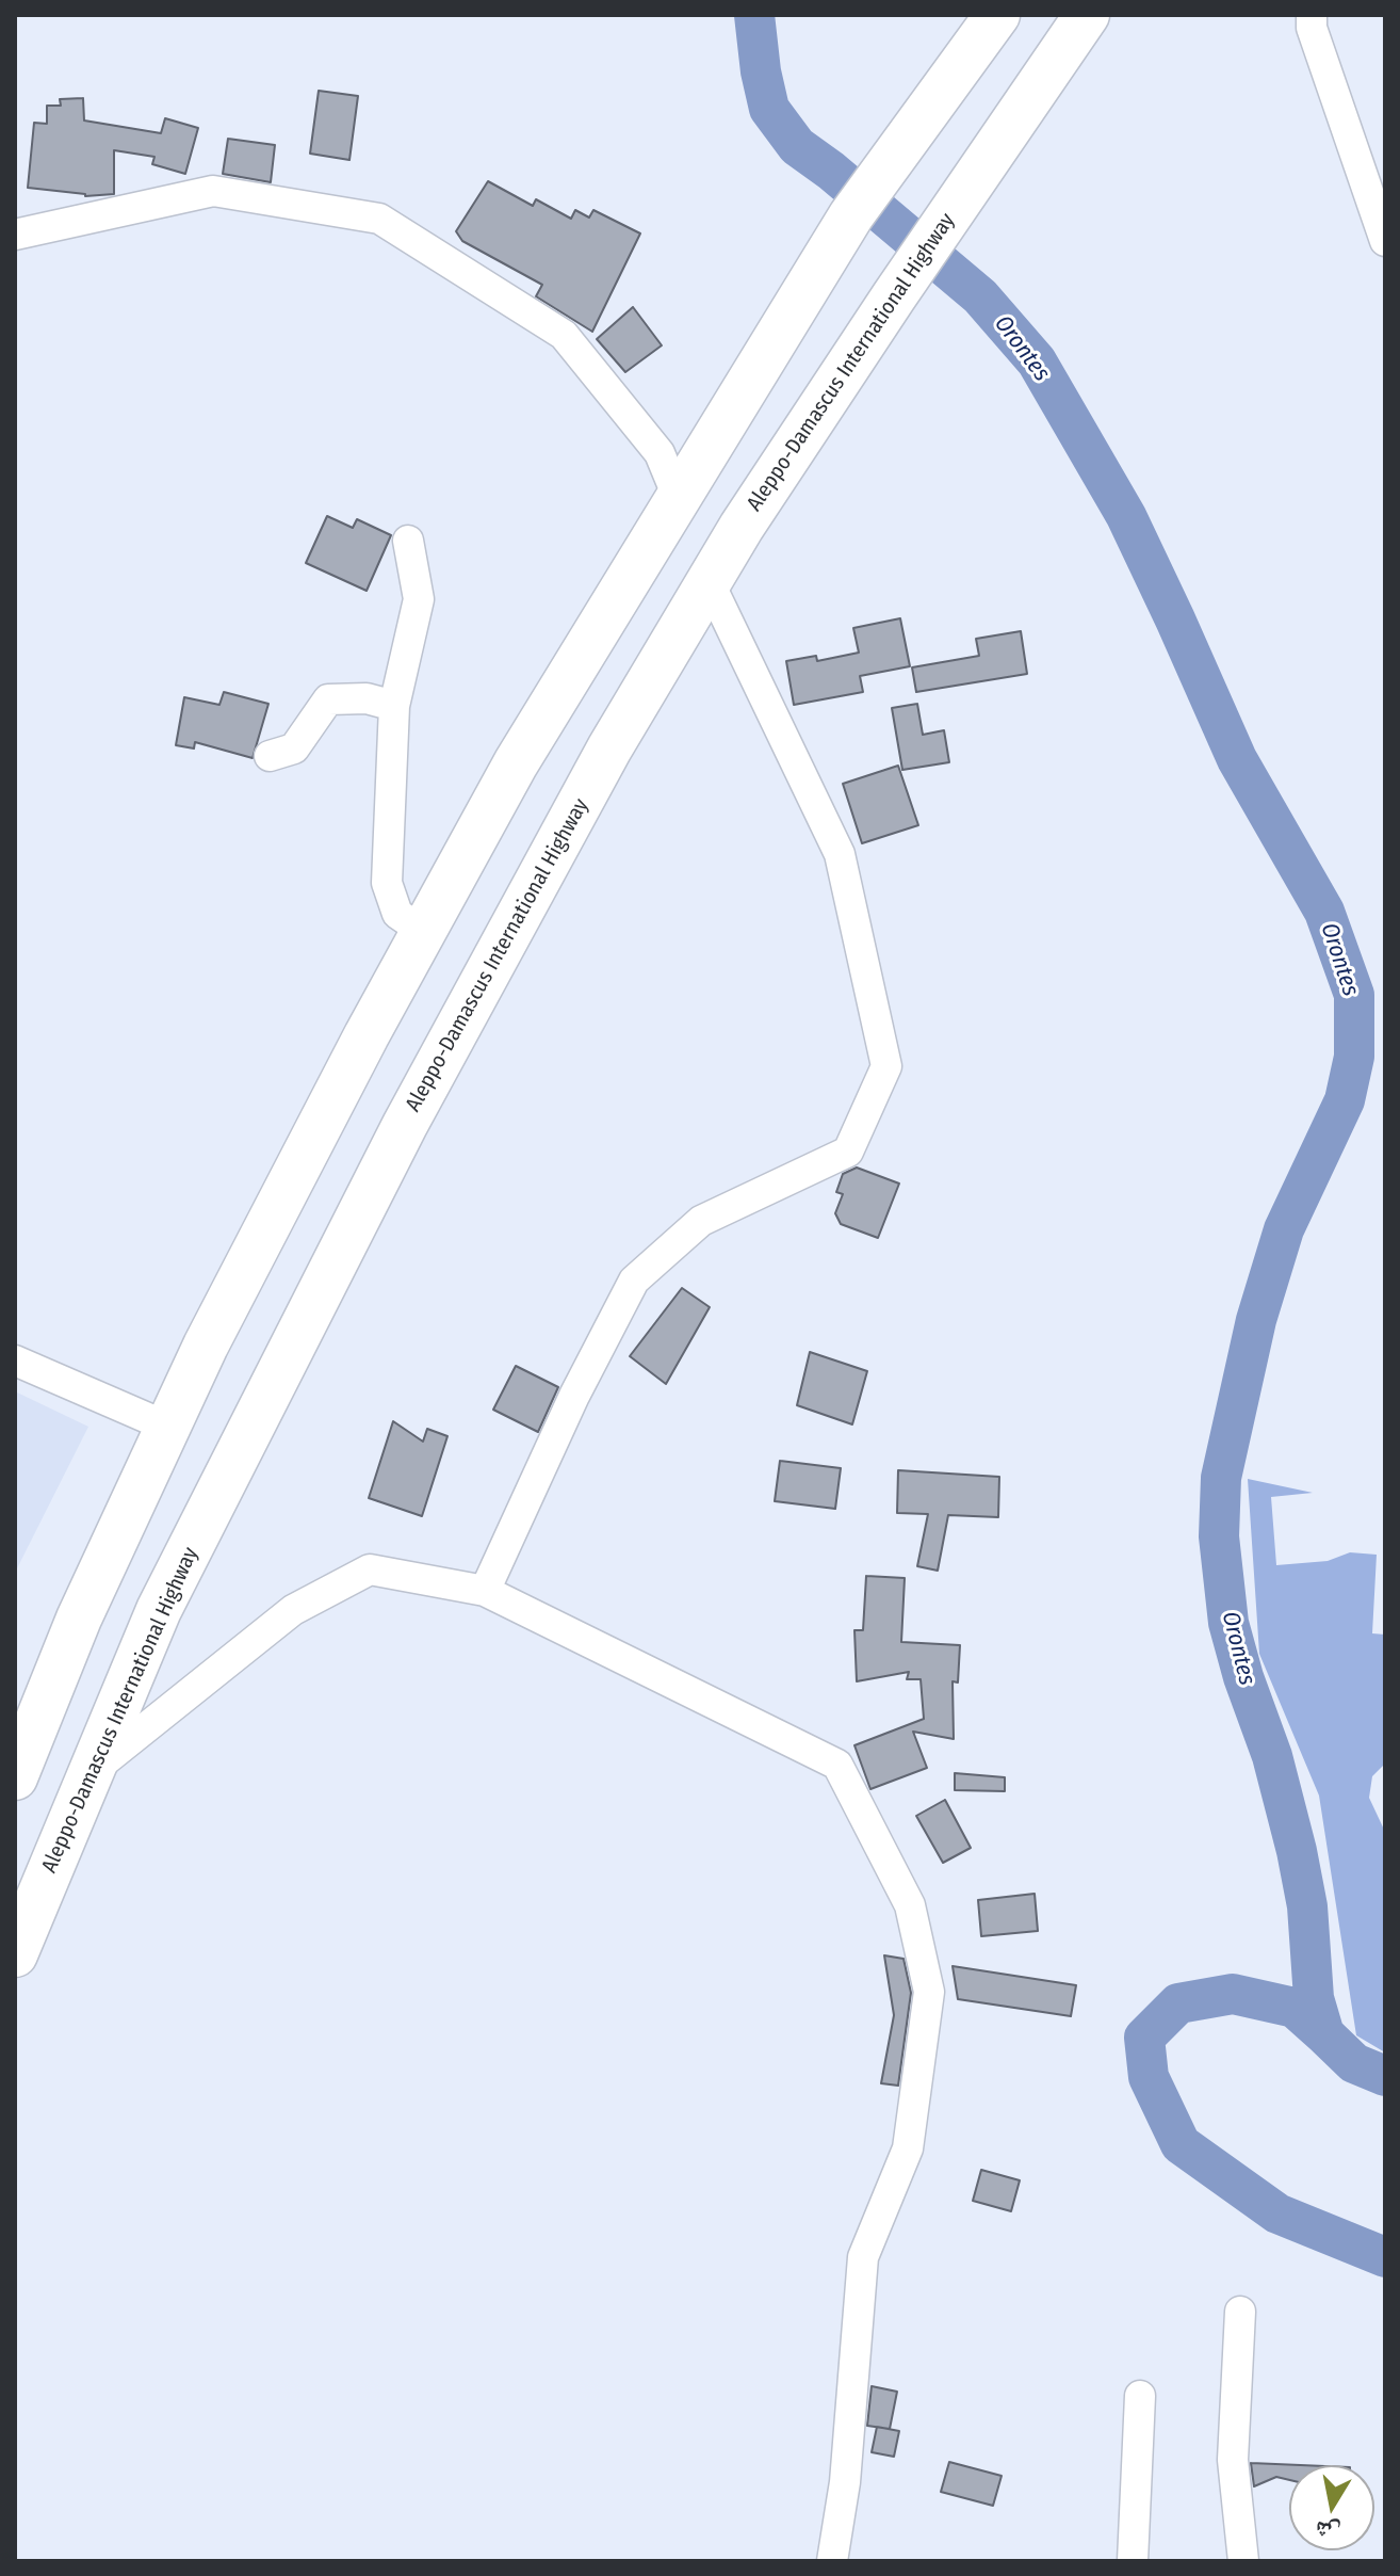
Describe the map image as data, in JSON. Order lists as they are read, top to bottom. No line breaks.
{"streets":{"highway":["Aleppo-Damascus International Highway"]},"water":["Orontes"],"north":"bottom"}
